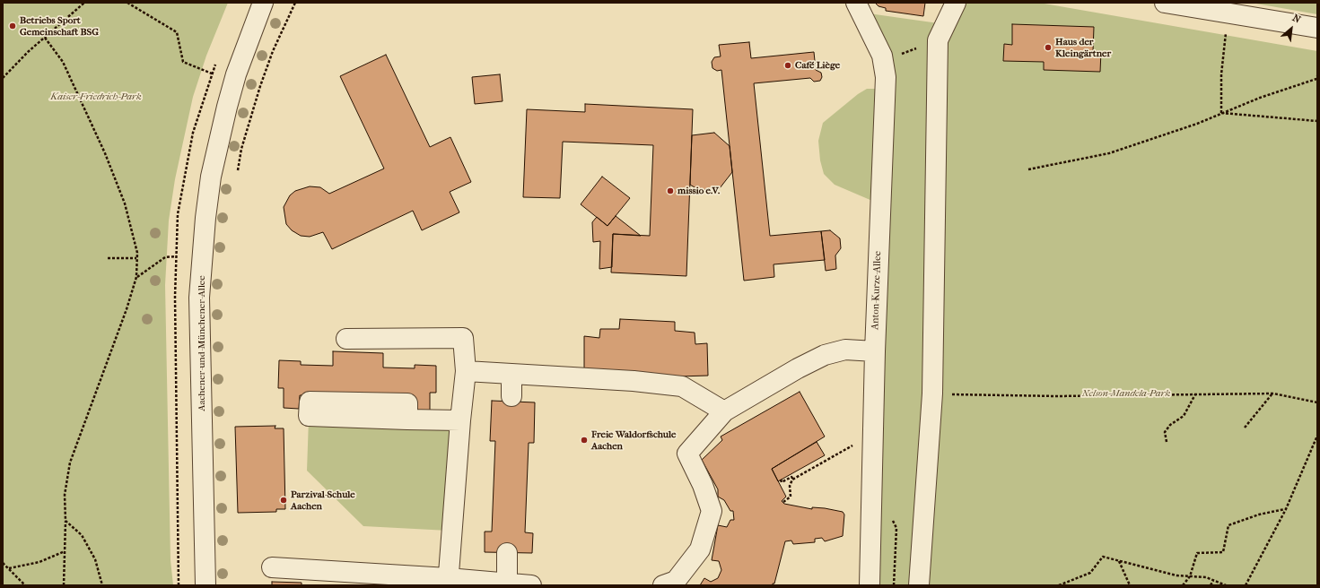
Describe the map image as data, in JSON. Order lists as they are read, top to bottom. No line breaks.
{"streets":{"street":["Anton-Kurze-Allee","Aachener-und-Münchener-Allee"]},"parks":["Kaiser-Friedrich-Park","Nelson-Mandela-Park"],"places":["Betriebs Sport Gemeinschaft BSG","Haus der Kleingärtner","Café Liège","missio e.V.","Freie Waldorfschule Aachen","Parzival-Schule Aachen"],"north":"top right"}
